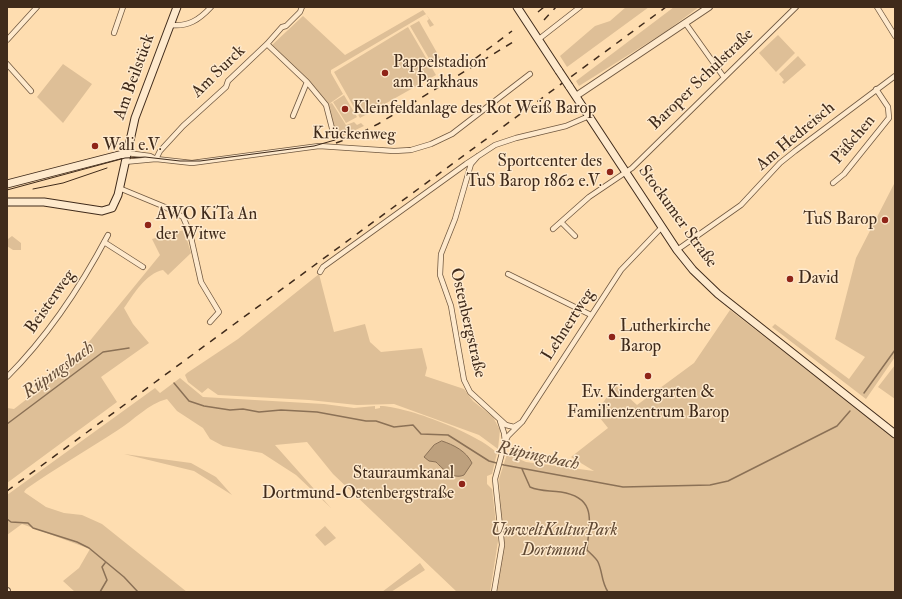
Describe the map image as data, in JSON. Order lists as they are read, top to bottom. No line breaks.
{"streets":{"main road":["Am Beilstück","Krückenweg","Stockumer Straße"],"street":["Am Surck","Baroper Schulstraße","Am Hedreisch","Päßchen","Beisterweg","Ostenbergstraße","Lehnertweg"]},"crossings":[["Am Surck","Krückenweg"],["Am Beilstück","Krückenweg"],["Baroper Schulstraße","Stockumer Straße"],["Am Hedreisch","Päßchen"],["Am Hedreisch","Stockumer Straße"],["Stockumer Straße","Ostenbergstraße"],["Stockumer Straße","Lehnertweg"],["Ostenbergstraße","Lehnertweg"]],"water":["Rüpingsbach"],"parks":["UmweltKulturPark Dortmund"],"places":["Pappelstadion am Parkhaus","Kleinfeldanlage des Rot Weiß Barop","Wali e.V.","Sportcenter des TuS Barop 1862 e.V.","TuS Barop","AWO KiTa An der Witwe","David","Lutherkirche Barop","Ev. Kindergarten & Familienzentrum Barop","Stauraumkanal Dortmund-Ostenbergstraße"]}
